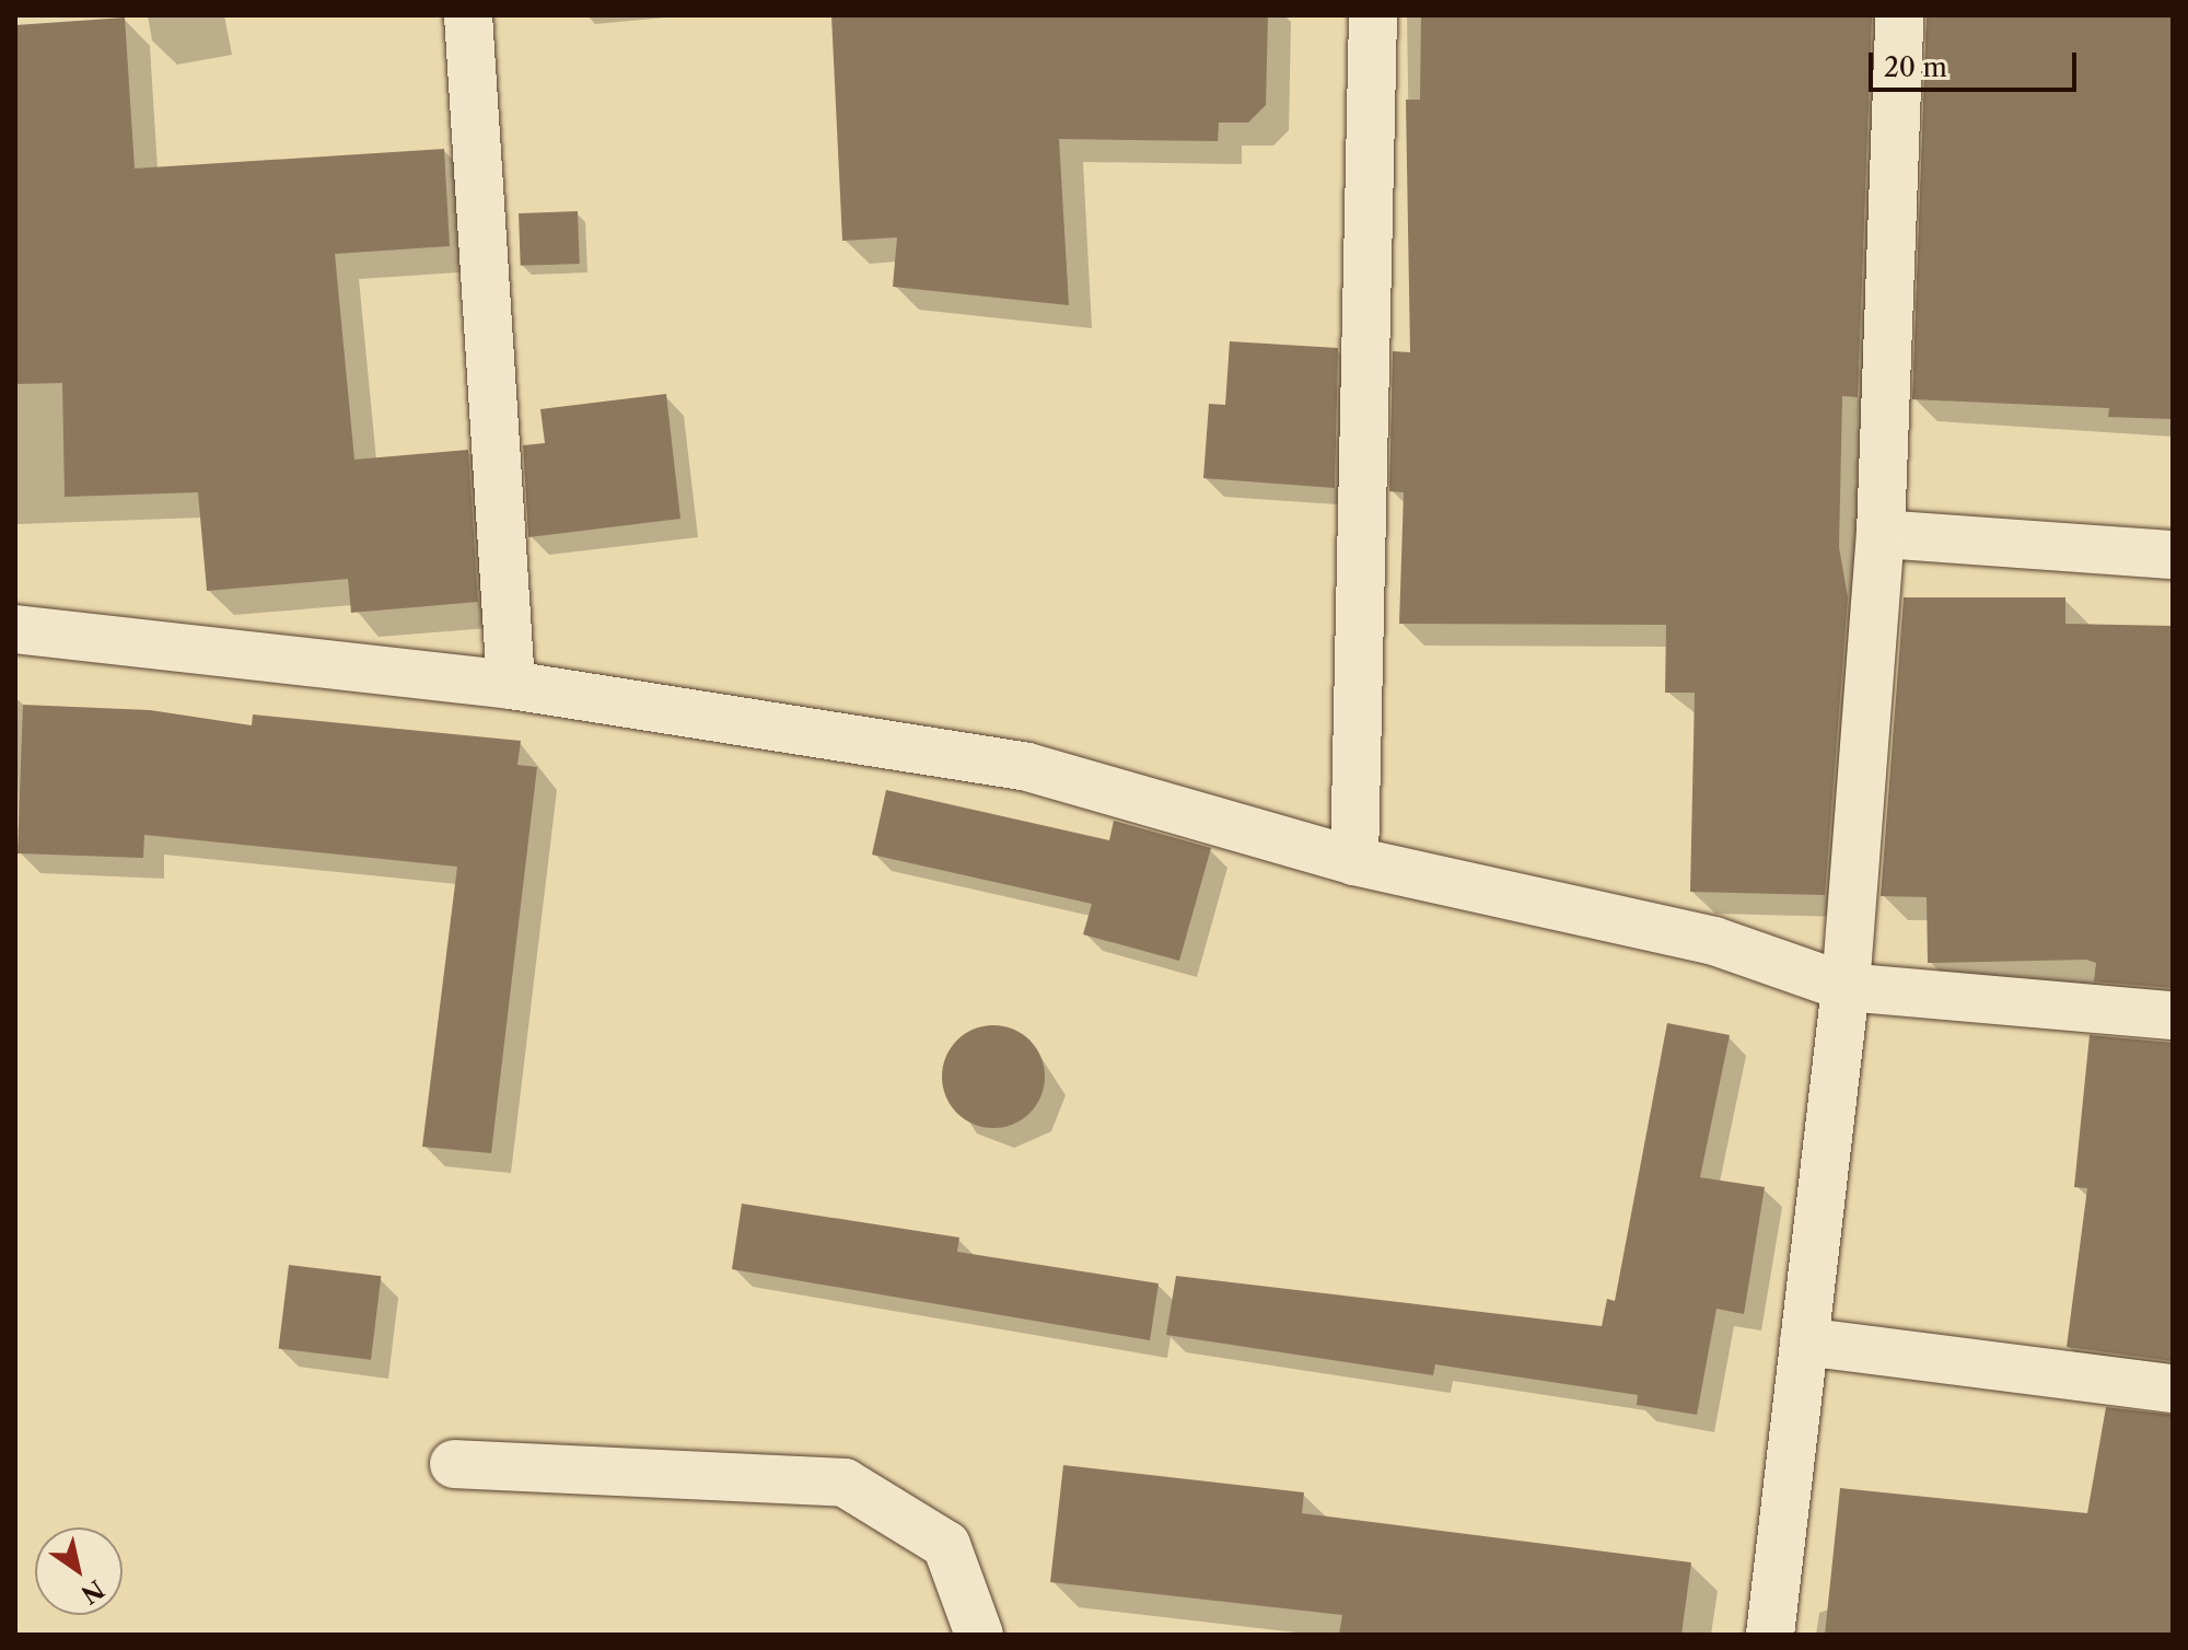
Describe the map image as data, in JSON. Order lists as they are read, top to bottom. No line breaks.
{"scale_bar":"20 m","north":"bottom right"}
